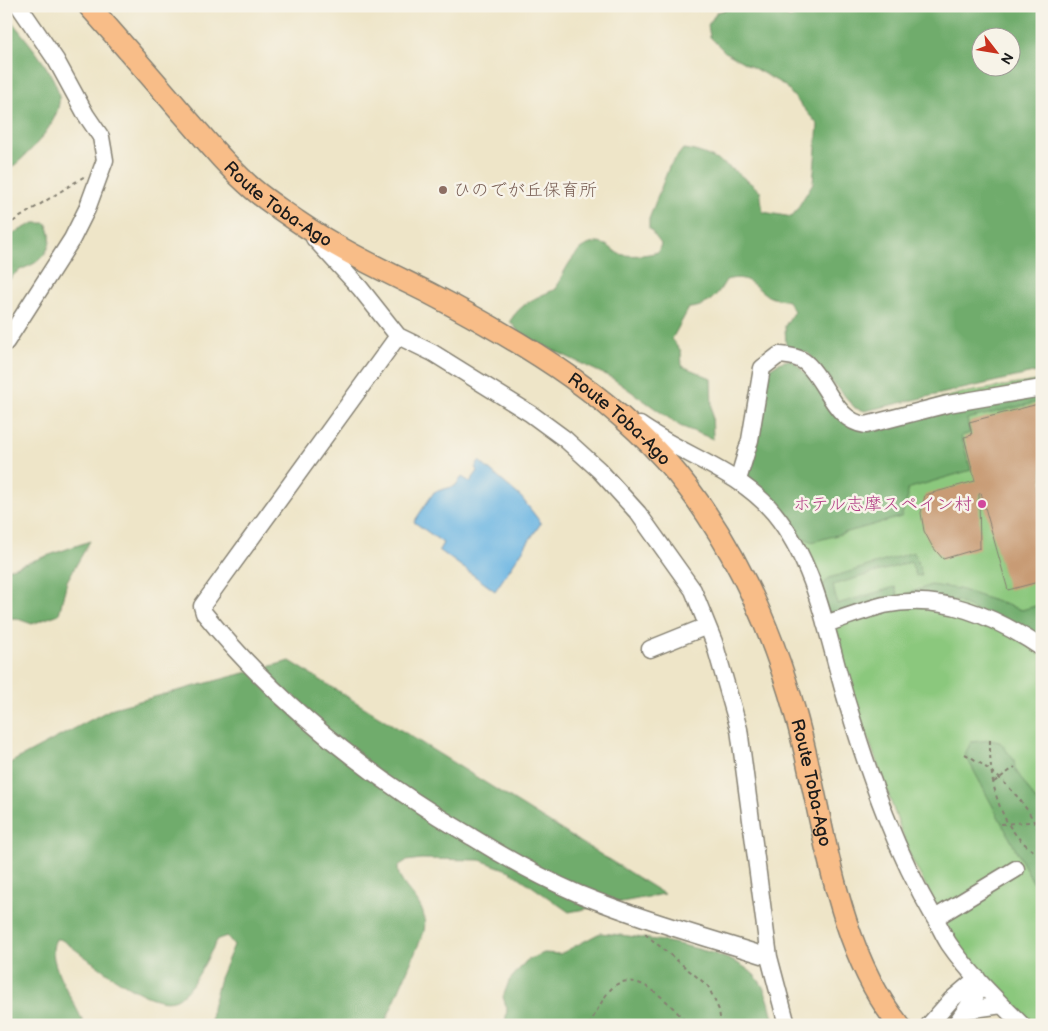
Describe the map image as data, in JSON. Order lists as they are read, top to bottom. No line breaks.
{"streets":{"main road":["Route Toba-Ago"]},"places":["ひのでが丘保育所","ホテル志摩スペイン村"],"north":"bottom right"}
